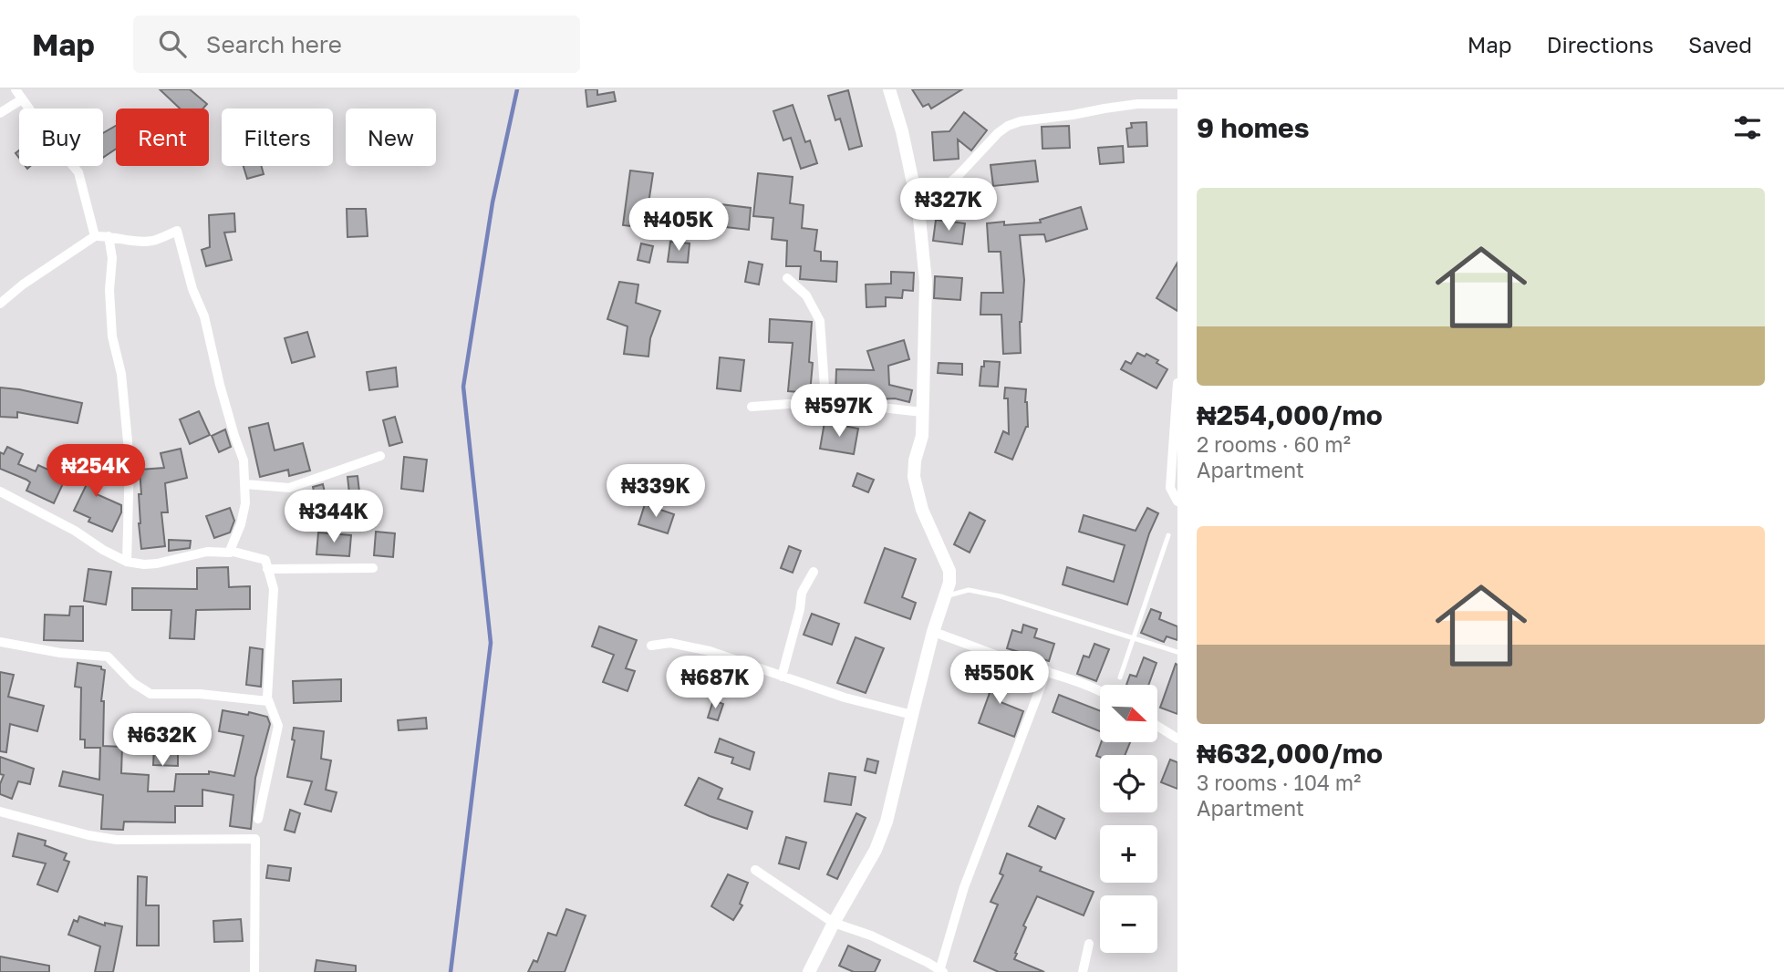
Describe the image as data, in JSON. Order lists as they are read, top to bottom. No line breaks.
{"north":"bottom right","page":{"header":"Map","search":"Search here","nav":["Map","Directions","Saved"],"heading":"9 homes","chip":["Buy","Rent","Filters","New"],"list":[{"name":"₦254,000/mo","note":"2 rooms · 60 m² · Apartment"},{"name":"₦632,000/mo","note":"3 rooms · 104 m² · Apartment"}],"price":["₦327K","₦405K","₦597K","₦254K","₦339K","₦344K","₦550K","₦687K","₦632K"],"map_buttons":["+","−"]}}
